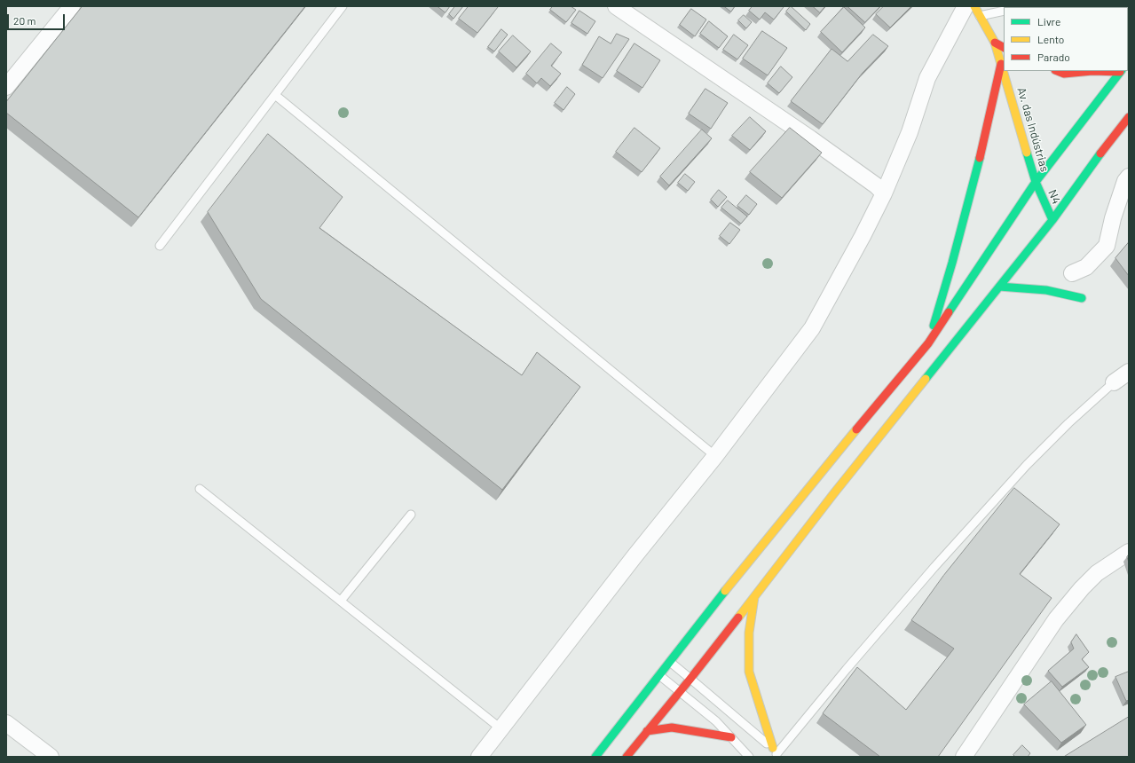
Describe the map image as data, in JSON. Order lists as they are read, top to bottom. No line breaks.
{"streets":{"main road":["Av. das Indústrias","N4"]},"crossings":[["Av. das Indústrias","N4"]],"legend":["Livre","Lento","Parado"],"scale_bar":"20 m"}
